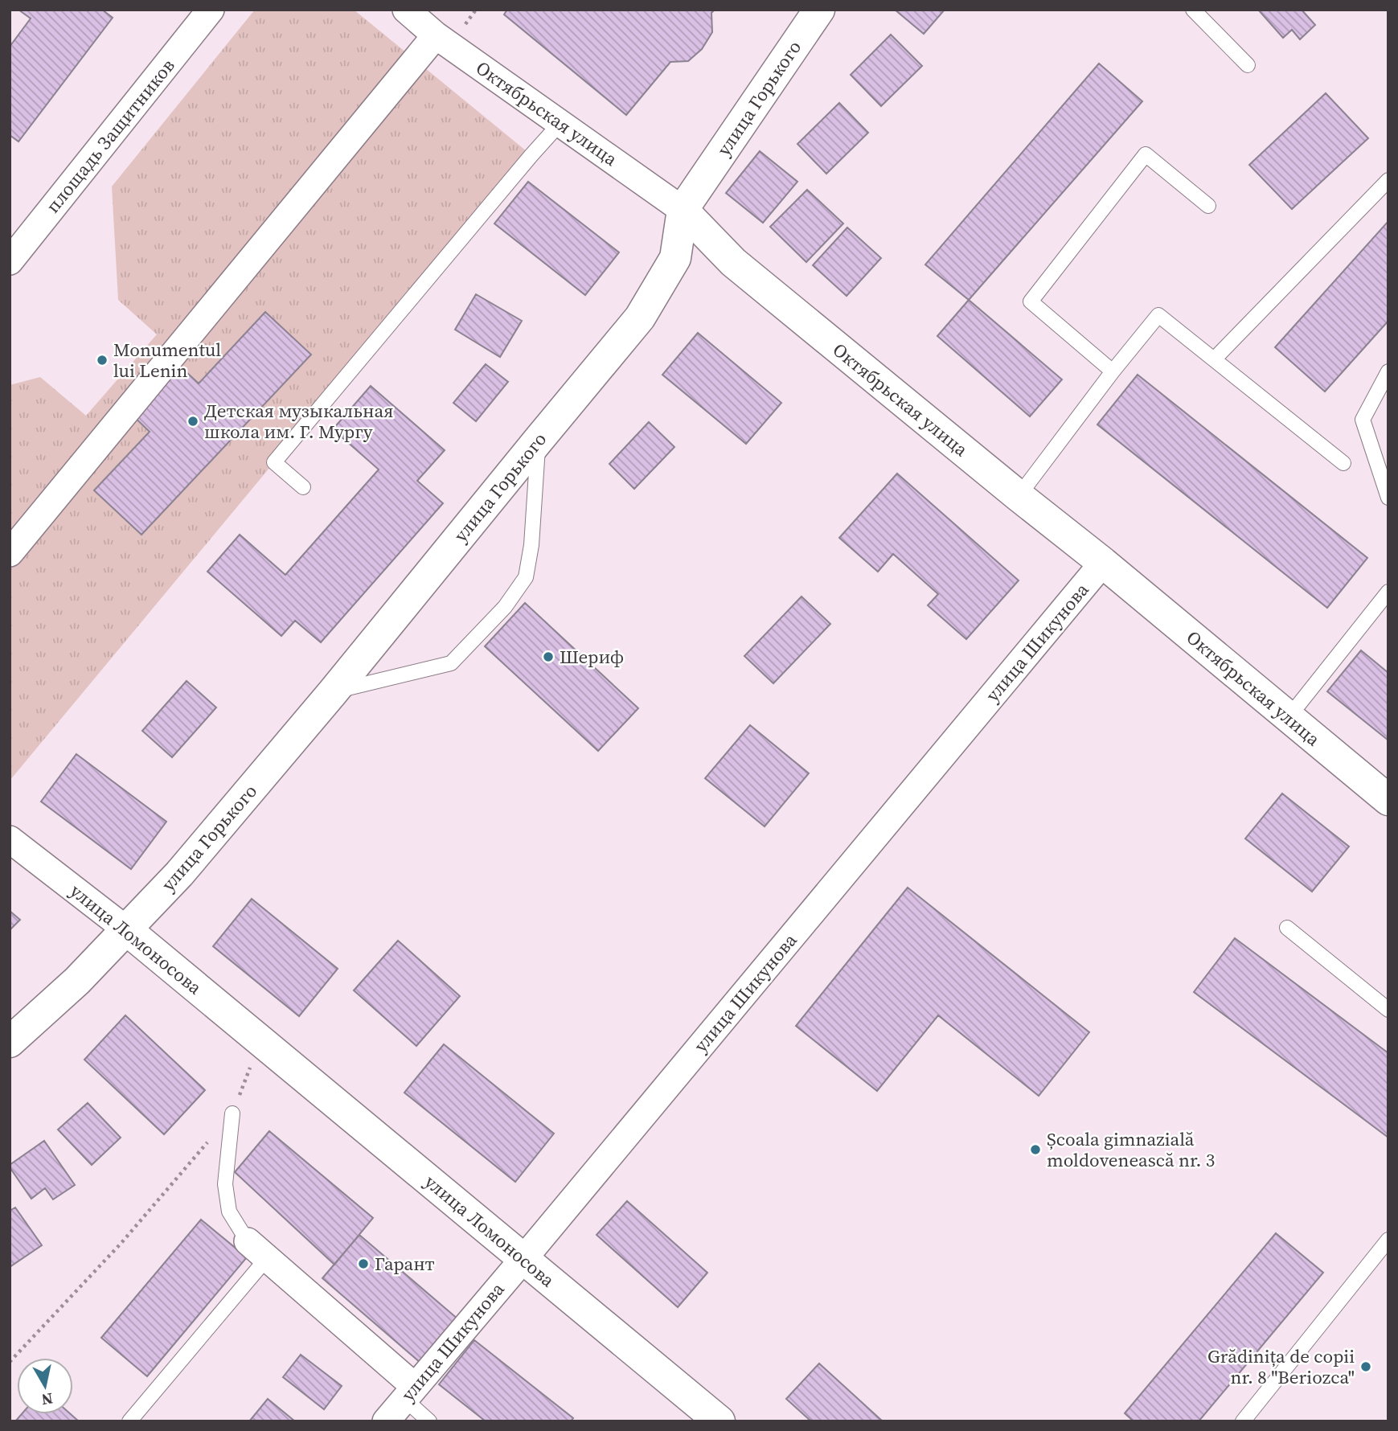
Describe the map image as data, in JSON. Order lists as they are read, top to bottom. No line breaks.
{"streets":{"street":["улица Горького","Октябрьская улица","площадь Защитников","улица Шикунова","улица Ломоносова"]},"crossings":[["улица Горького","Октябрьская улица"],["улица Горького","улица Ломоносова"],["Октябрьская улица","улица Шикунова"],["улица Шикунова","улица Ломоносова"]],"places":["Monumentul lui Lenin","Детская музыкальная школа им. Г. Мургу","Шериф","Școala gimnazială moldovenească nr. 3","Гарант","Grădinița de copii nr. 8 \"Beriozca\""],"north":"bottom"}
